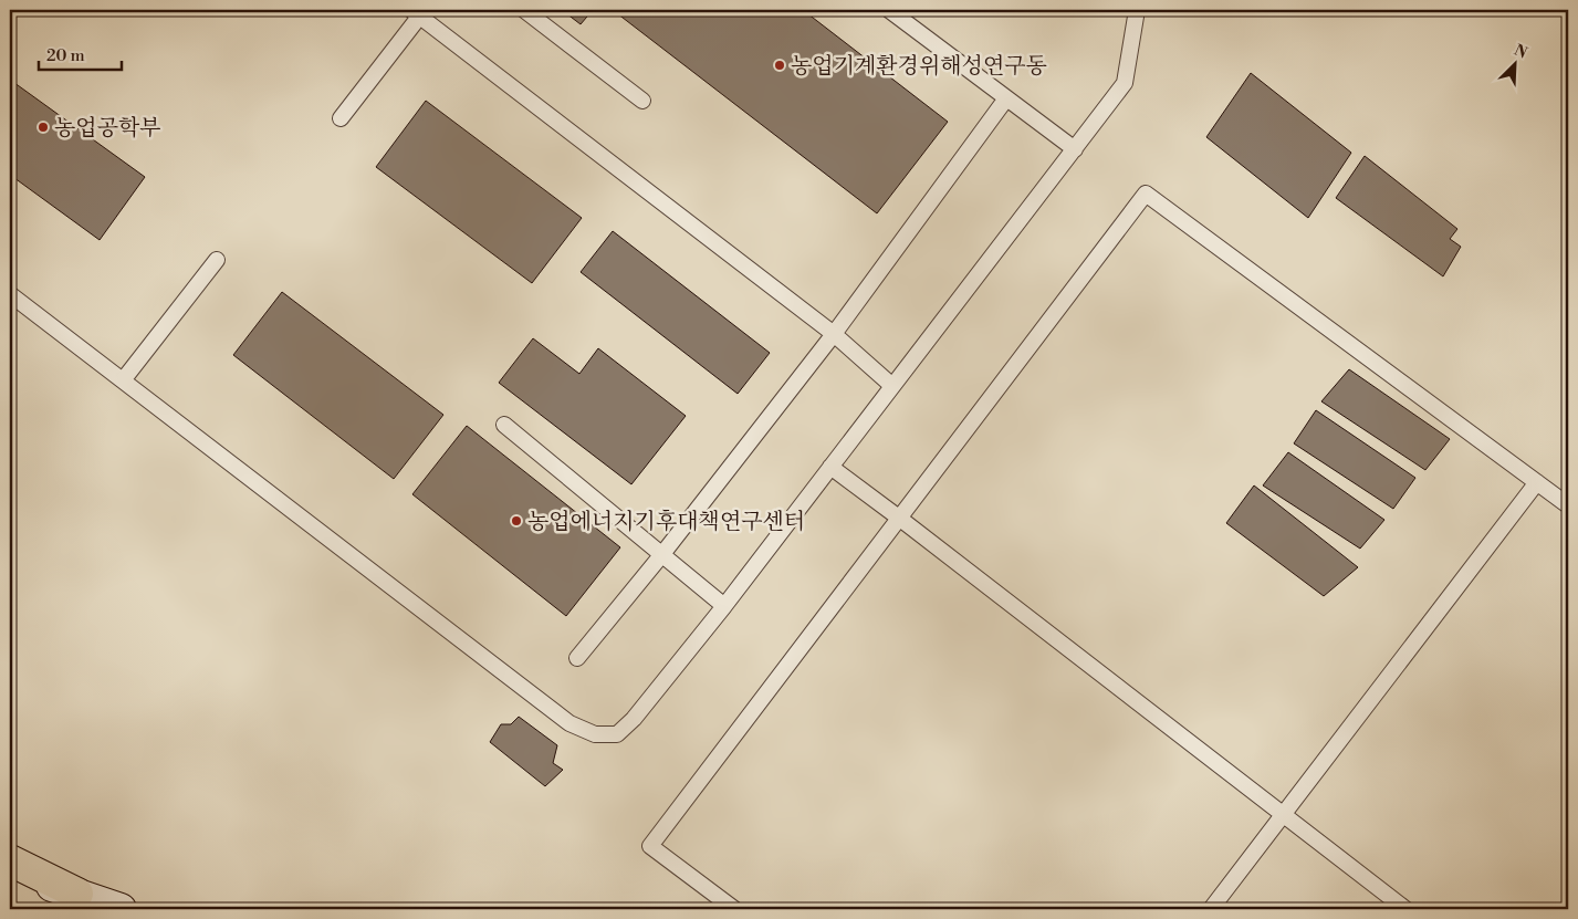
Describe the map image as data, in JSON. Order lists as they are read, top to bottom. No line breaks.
{"places":["농업기계환경위해성연구동","농업공학부","농업에너지기후대책연구센터"],"scale_bar":"20 m","north":"top right"}
